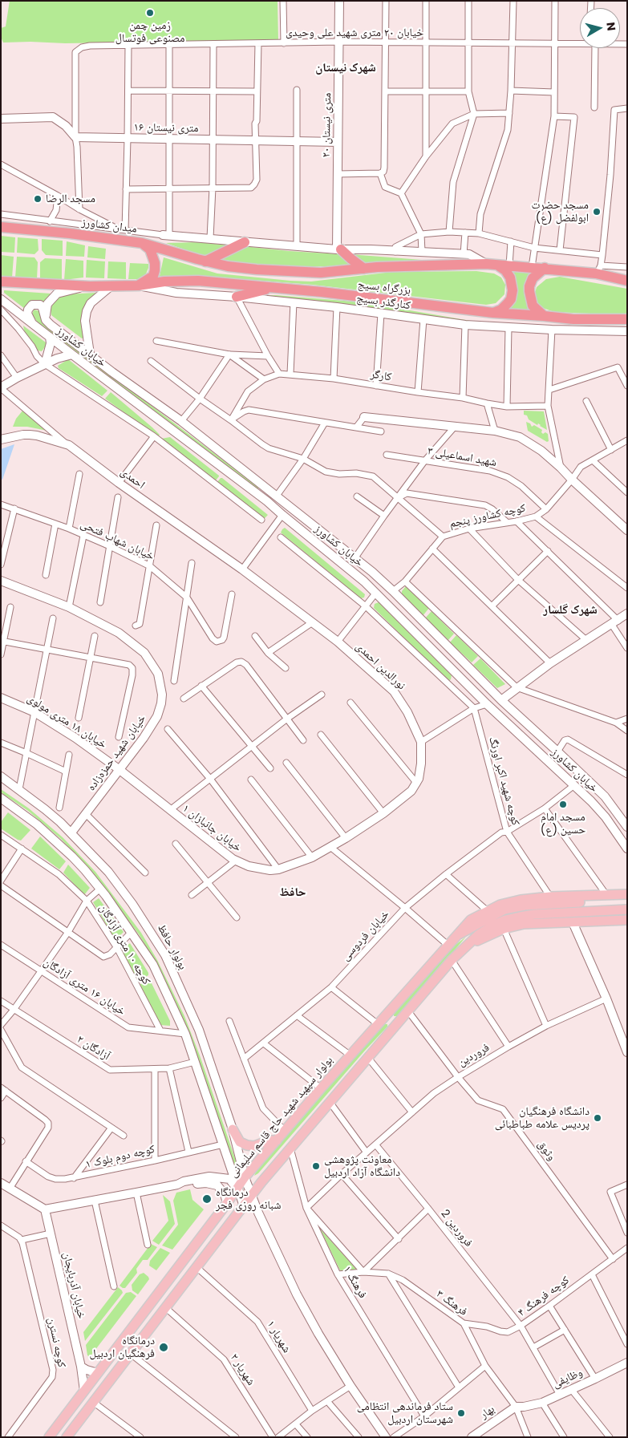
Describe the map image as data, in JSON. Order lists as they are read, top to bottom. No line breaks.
{"streets":{"highway":["میدان کشاورز","بزرگراه بسیج"],"main road":["بولوار سپهبد شهید حاج قاسم سلیمانی"],"street":["خیابان ۲۰ متری شهید علی وحیدی","۲۰ متری نیستان","۱۶ متری نیستان","کنارگذر بسیج","خیابان کشاورز","کارگر","شهید اسماعیلی ۳","احمدی","کوچه کشاورز پنجم","خیابان شهاب فتحی","نورالدین احمدی","خیابان ۱۸ متری مولوی","خیابان شهید حمزه‌زاده","کوچه شهید اکبر اورنگ","خیابان جانبازان ۱","خیابان فردوسی","کوچه ۱۰ متری آزادگان","بولوار حافظ","خیابان ۱۶ متری آزادگان","آزادگان ۲","فروردین","وثوق","کوچه دوم بلوک ۱","فروردین 2","فرهنگ ۱","خیابان آذربایجان","کوچه فرهنگ ۴","فرهنگ ۳","شهریار ۱","کوچه نسترن","شهریار ۲","وظایفی","بهار"]},"crossings":[["خیابان ۲۰ متری شهید علی وحیدی","۲۰ متری نیستان"],["خیابان ۲۰ متری شهید علی وحیدی","۱۶ متری نیستان"],["۲۰ متری نیستان","۱۶ متری نیستان"],["میدان کشاورز","بزرگراه بسیج"],["میدان کشاورز","کنارگذر بسیج"],["بزرگراه بسیج","کنارگذر بسیج"],["خیابان کشاورز","کوچه کشاورز پنجم"],["خیابان کشاورز","خیابان فردوسی"],["شهید اسماعیلی ۳","کوچه کشاورز پنجم"],["احمدی","نورالدین احمدی"],["خیابان ۱۸ متری مولوی","خیابان شهید حمزه‌زاده"],["خیابان ۱۸ متری مولوی","خیابان جانبازان ۱"],["خیابان شهید حمزه‌زاده","خیابان جانبازان ۱"],["خیابان شهید حمزه‌زاده","بولوار حافظ"],["کوچه شهید اکبر اورنگ","خیابان فردوسی"],["کوچه شهید اکبر اورنگ","بولوار سپهبد شهید حاج قاسم سلیمانی"],["کوچه ۱۰ متری آزادگان","خیابان ۱۶ متری آزادگان"],["بولوار حافظ","بولوار سپهبد شهید حاج قاسم سلیمانی"],["فروردین","وثوق"],["فروردین","فروردین 2"],["فروردین","فرهنگ ۱"],["بولوار سپهبد شهید حاج قاسم سلیمانی","خیابان آذربایجان"],["وثوق","کوچه فرهنگ ۴"],["فروردین 2","کوچه فرهنگ ۴"],["فروردین 2","وظایفی"],["فرهنگ ۱","فرهنگ ۳"],["کوچه فرهنگ ۴","فرهنگ ۳"],["فرهنگ ۳","وظایفی"],["فرهنگ ۳","بهار"],["وظایفی","بهار"]],"districts":["شهرک نیستان","شهرک گلسار","حافظ"],"places":["زمین چمن مصنوعی فوتسال","مسجد الرضا","مسجد حضرت ابولفضل (ع)","مسجد امام حسین (ع)","دانشگاه فرهنگیان پردیس علامه طباطبائی","معاونت پژوهشی دانشگاه آزاد اردبیل","درمانگاه شبانه روزی فجر","درمانگاه فرهنگیان اردبیل","ستاد فرماندهی انتظامی شهرستان اردبیل"],"north":"right"}
